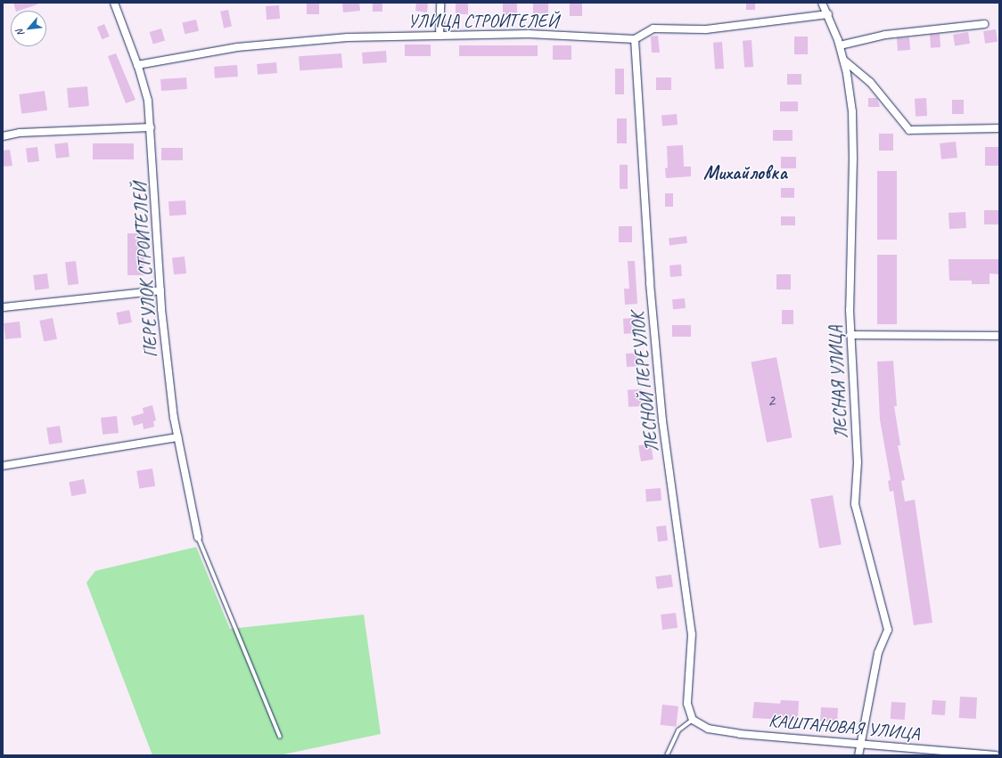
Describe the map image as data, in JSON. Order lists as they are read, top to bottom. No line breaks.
{"streets":{"street":["УЛИЦА СТРОИТЕЛЕЙ","ПЕРЕУЛОК СТРОИТЕЛЕЙ","ЛЕСНОЙ ПЕРЕУЛОК","ЛЕСНАЯ УЛИЦА","КАШТАНОВАЯ УЛИЦА"]},"crossings":[["УЛИЦА СТРОИТЕЛЕЙ","ПЕРЕУЛОК СТРОИТЕЛЕЙ"],["УЛИЦА СТРОИТЕЛЕЙ","ЛЕСНОЙ ПЕРЕУЛОК"],["ЛЕСНОЙ ПЕРЕУЛОК","КАШТАНОВАЯ УЛИЦА"],["ЛЕСНАЯ УЛИЦА","КАШТАНОВАЯ УЛИЦА"]],"districts":["Михайловка"],"house_numbers":["2"],"north":"bottom left"}
